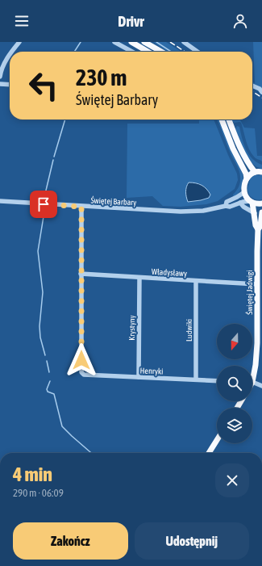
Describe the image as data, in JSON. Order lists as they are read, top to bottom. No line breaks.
{"streets":{"main road":["Świętej Jadwigi"],"street":["Świętej Barbary","Władysławy","Krystyny","Ludwiki","Henryki"]},"crossings":[["Świętej Barbary","Świętej Jadwigi"],["Władysławy","Świętej Jadwigi"],["Władysławy","Krystyny"],["Władysławy","Ludwiki"],["Władysławy","Henryki"],["Krystyny","Henryki"],["Ludwiki","Henryki"]],"north":"bottom","page":{"header":"Drivr","turn":["230 m","Świętej Barbary"],"heading":["4 min","290 m · 06:09"],"buttons":["Zakończ","Udostępnij"]}}
